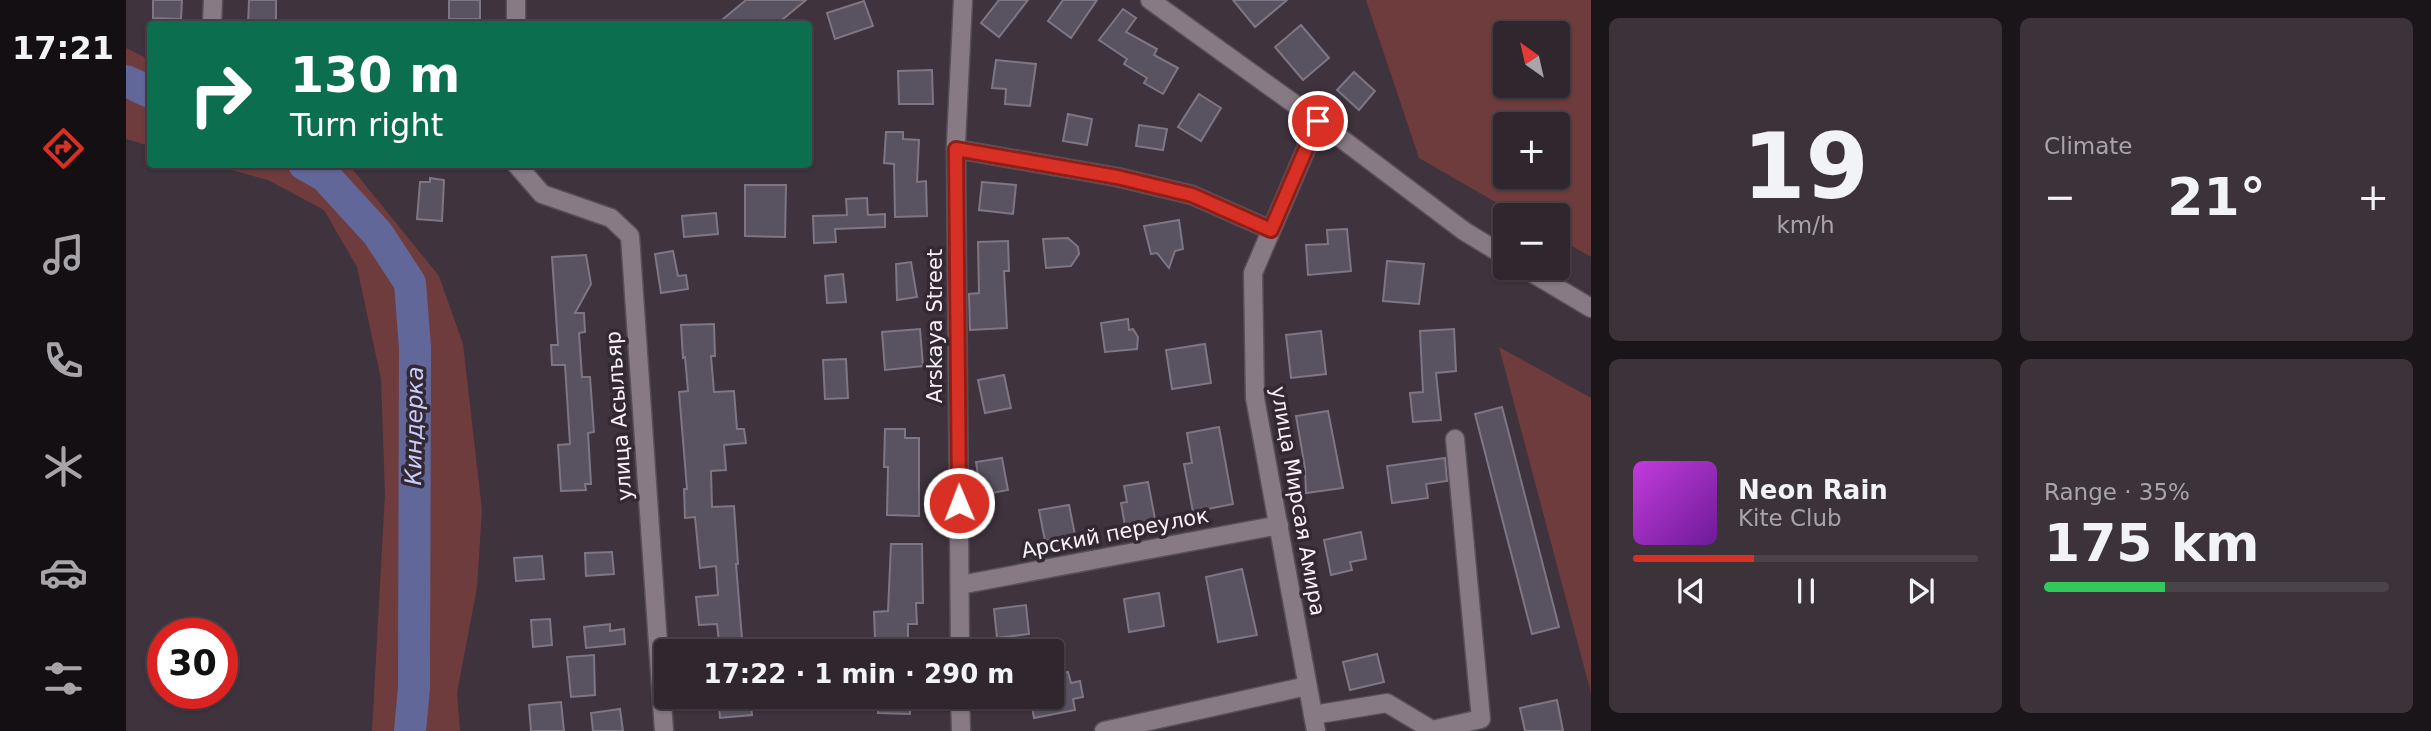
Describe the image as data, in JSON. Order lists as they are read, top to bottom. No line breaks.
{"streets":{"street":["Arskaya Street","улица Асылъяр","улица Мирсая Амира","Арский переулок"]},"crossings":[["Arskaya Street","Арский переулок"],["улица Мирсая Амира","Арский переулок"]],"water":["Киндерка"],"north":"top left","page":{"tabs":"17:21","tile":[["19","km/h"],"Climate",["Range · 35%","175 km"]],"map_buttons":["+","−"],"turn":["130 m","Turn right"],"heat":["−","21°","+"],"song":["Neon Rain","Kite Club"],"limit":"30","trip":"17:22 · 1 min · 290 m"}}
